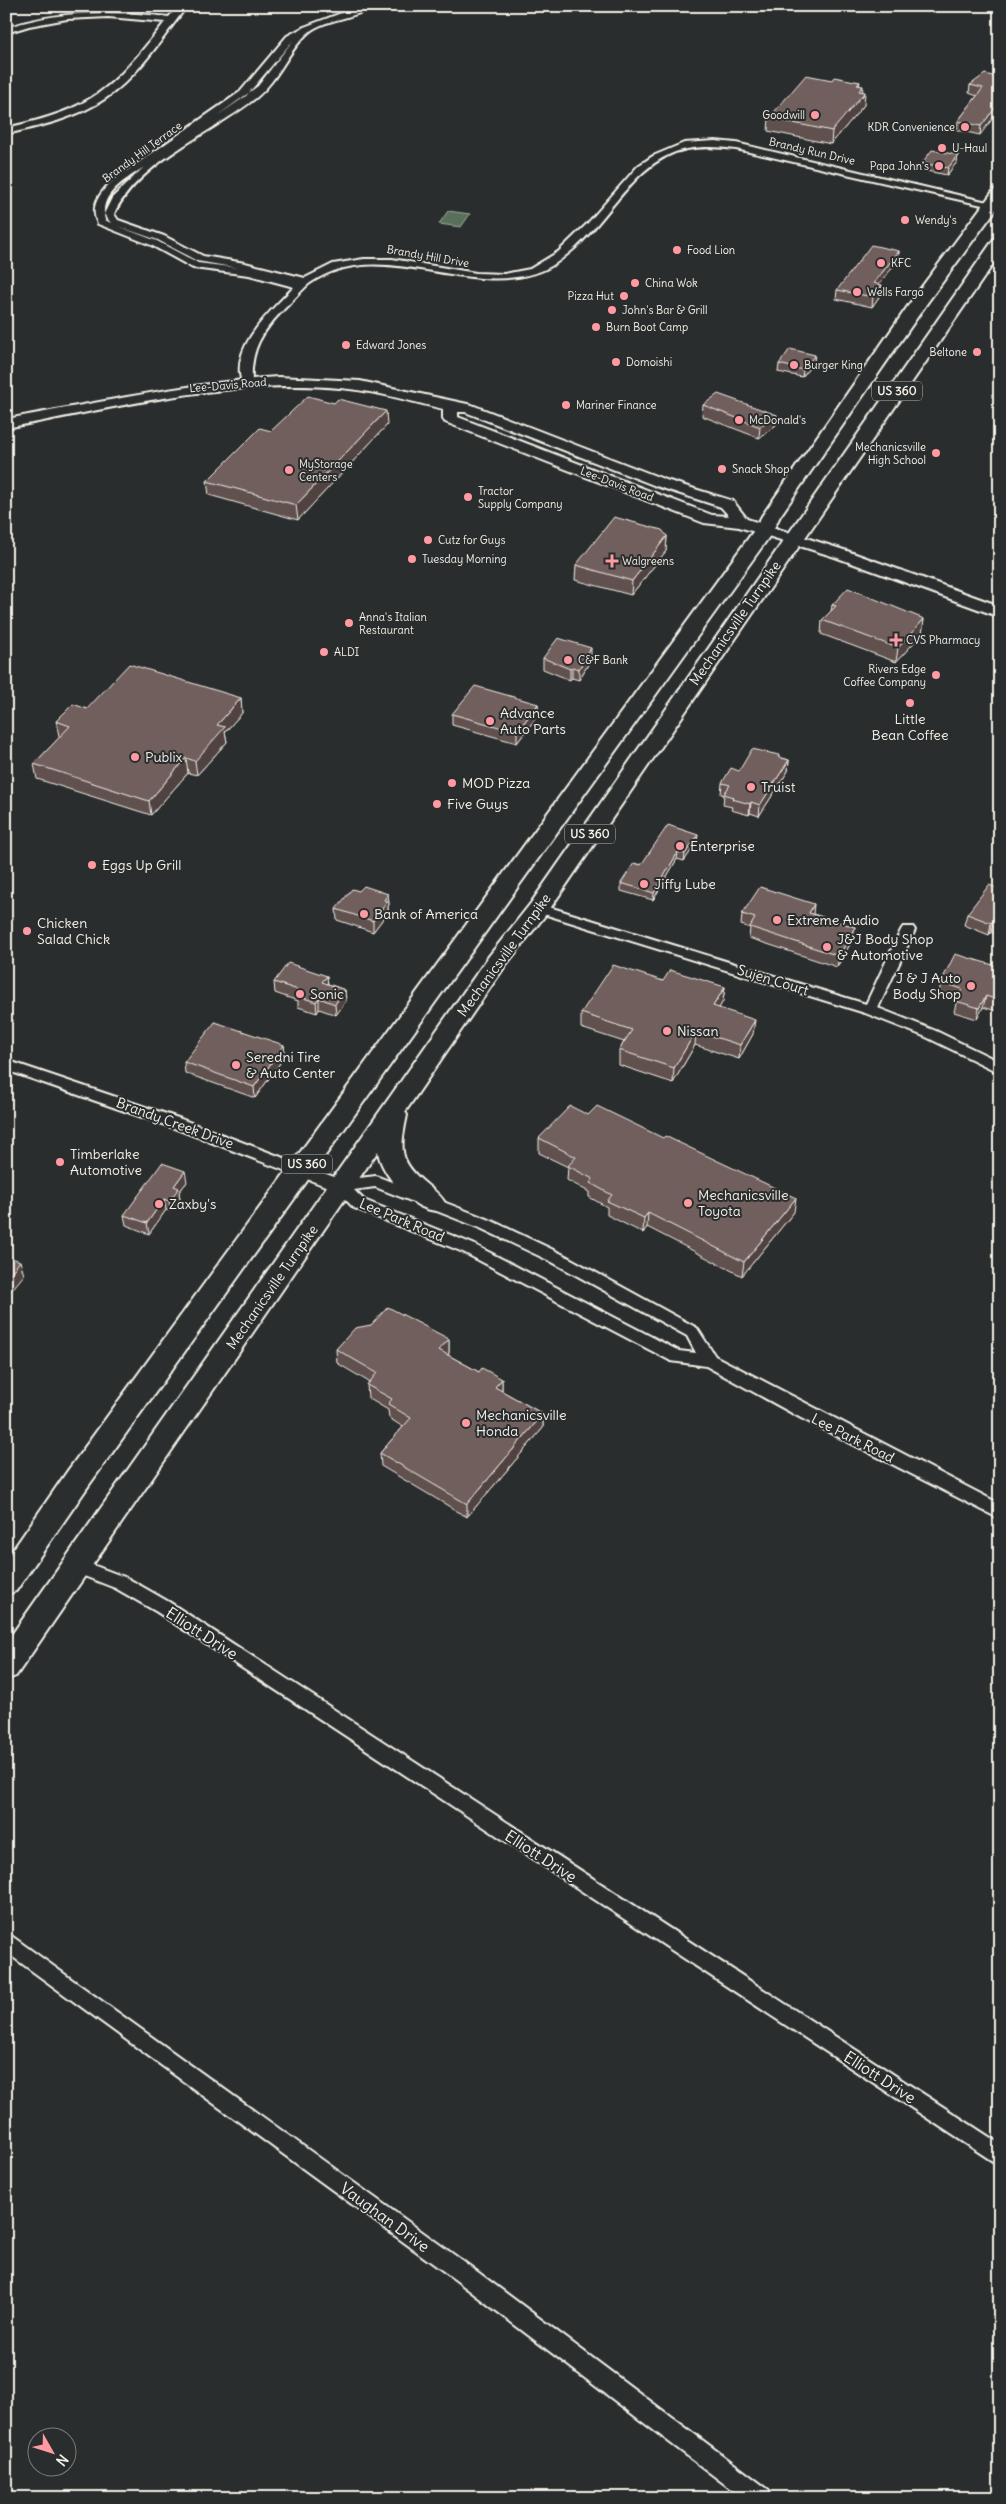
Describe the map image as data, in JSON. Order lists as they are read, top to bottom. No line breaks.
{"streets":{"highway":["US 360","Mechanicsville Turnpike"],"main road":["Lee-Davis Road"],"street":["Brandy Run Drive","Brandy Hill Terrace","Brandy Hill Drive","Sujen Court","Brandy Creek Drive","Lee Park Road","Elliott Drive","Vaughan Drive"]},"crossings":[["Brandy Run Drive","Brandy Hill Drive"],["Brandy Run Drive","US 360"],["Brandy Hill Terrace","Brandy Hill Drive"],["Brandy Hill Drive","Lee-Davis Road"],["Lee-Davis Road","US 360"],["Lee-Davis Road","Mechanicsville Turnpike"],["US 360","Brandy Creek Drive"],["Mechanicsville Turnpike","Sujen Court"],["Mechanicsville Turnpike","Brandy Creek Drive"],["Mechanicsville Turnpike","Lee Park Road"],["Mechanicsville Turnpike","Elliott Drive"],["Brandy Creek Drive","Lee Park Road"]],"places":{"other":["Goodwill","KDR Convenience","U-Haul","Papa John's","Wendy's","Food Lion","KFC","China Wok","Wells Fargo","Pizza Hut","John's Bar & Grill","Burn Boot Camp","Edward Jones","Beltone","Domoishi","Burger King","Mariner Finance","McDonald's","Mechanicsville High School","Snack Shop","MyStorage Centers","Tractor Supply Company","Cutz for Guys","Tuesday Morning","Anna's Italian Restaurant","ALDI","C&F Bank","Rivers Edge Coffee Company","Little Bean Coffee","Advance Auto Parts","Publix","MOD Pizza","Truist","Five Guys","Enterprise","Eggs Up Grill","Jiffy Lube","Bank of America","Extreme Audio","Chicken Salad Chick","J&J Body Shop & Automotive","J & J Auto Body Shop","Sonic","Nissan","Seredni Tire & Auto Center","Timberlake Automotive","Mechanicsville Toyota","Zaxby's","Mechanicsville Honda"],"health":["Walgreens","CVS Pharmacy"]},"north":"bottom right"}
